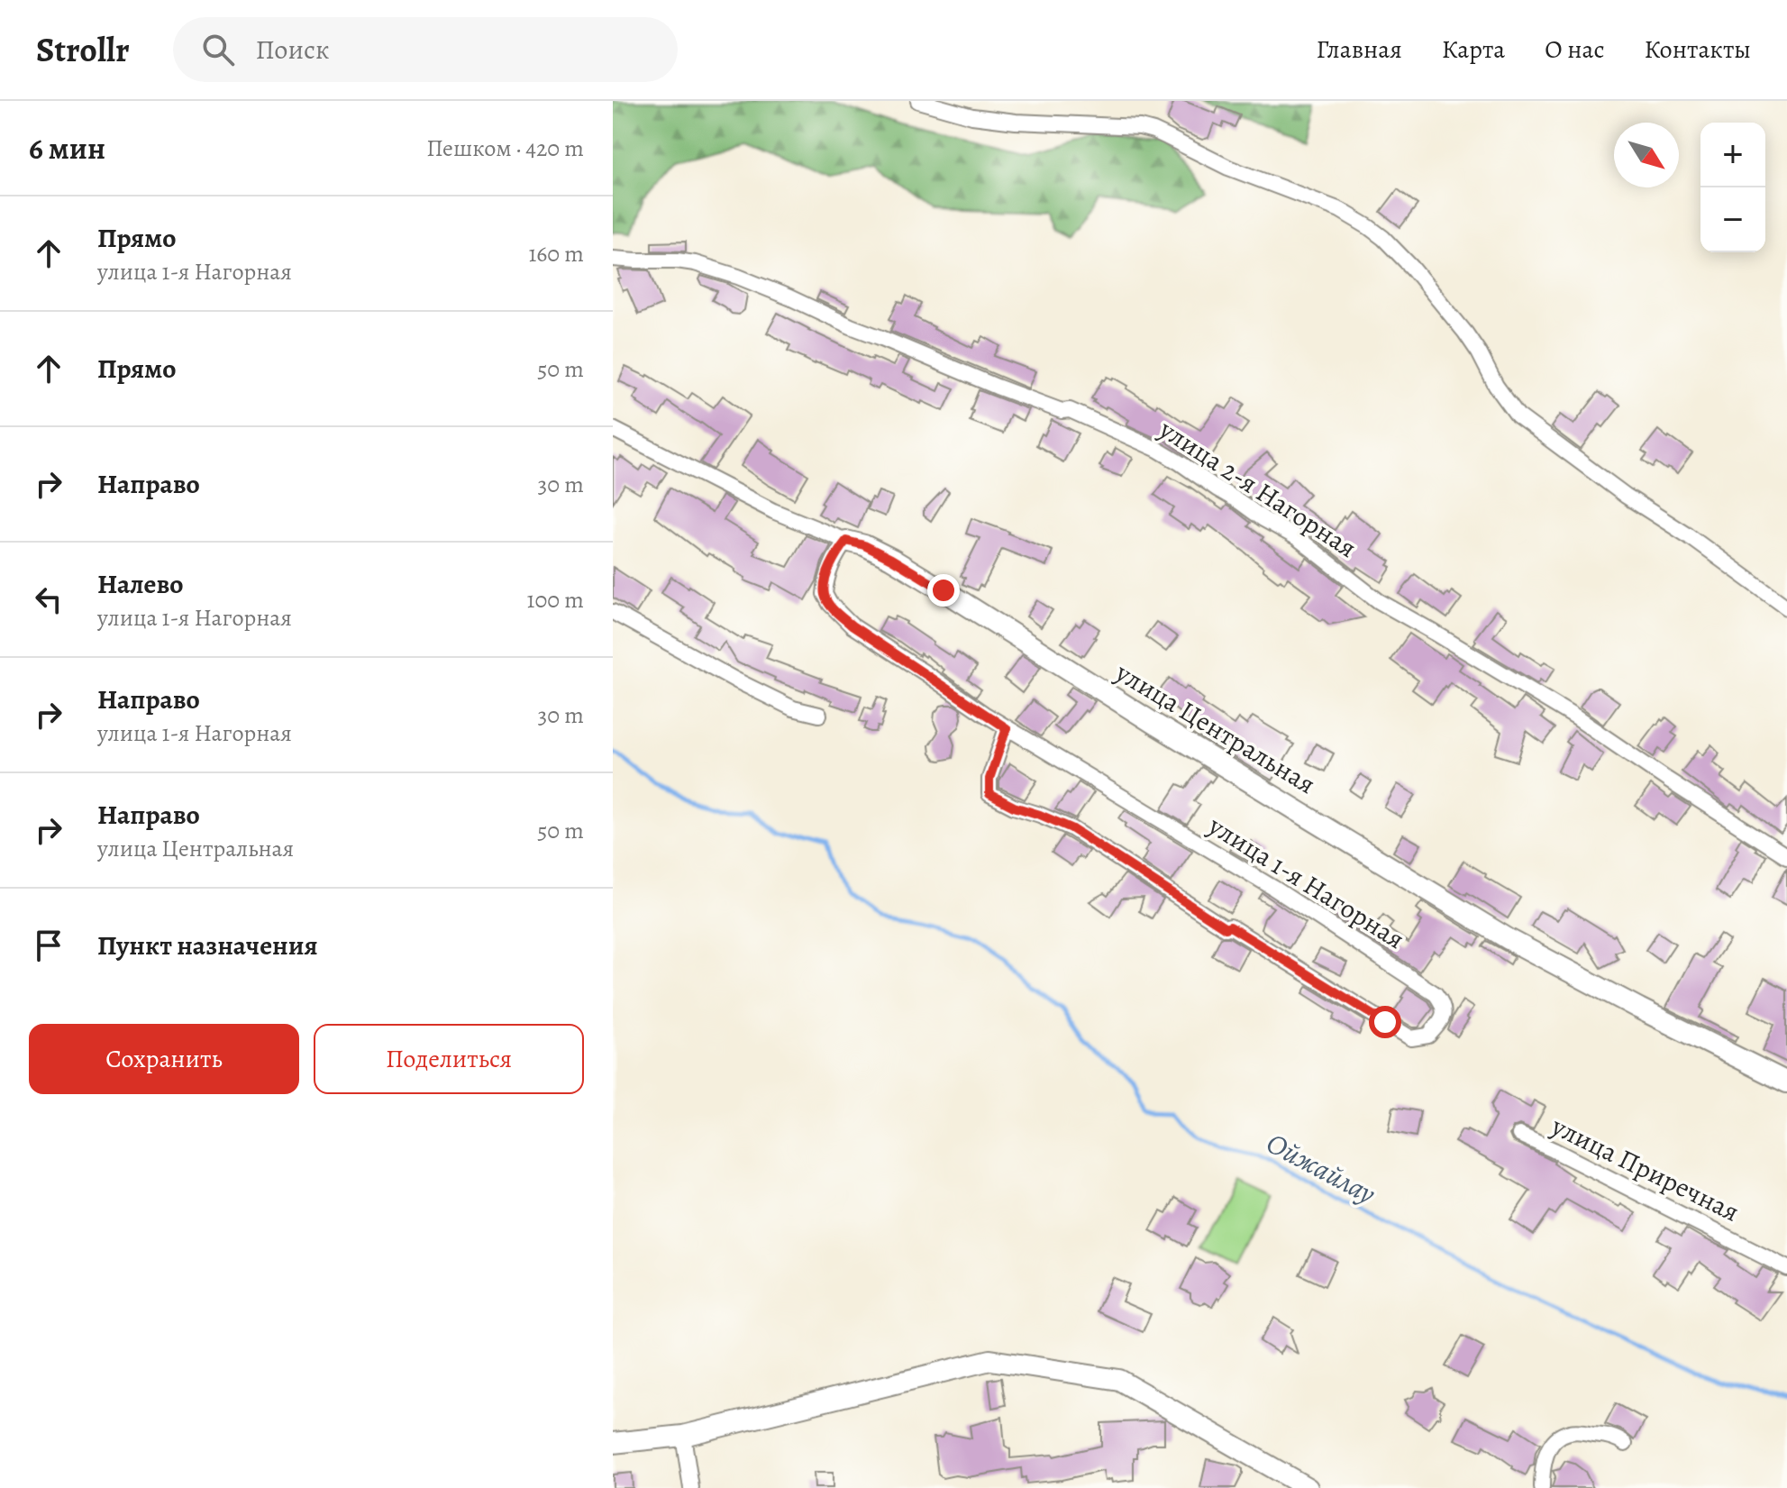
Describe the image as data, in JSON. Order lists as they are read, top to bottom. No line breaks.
{"streets":{"street":["улица 2-я Нагорная","улица Центральная","улица 1-я Нагорная","улица Приречная"]},"crossings":[["улица Центральная","улица 1-я Нагорная"]],"water":["Ойжайлау"],"north":"bottom right","page":{"header":"Strollr","search":"Поиск","nav":["Главная","Карта","О нас","Контакты"],"heading":["6 мин","Пешком · 420 m"],"map_buttons":["+","−"],"list":[["Прямо","улица 1-я Нагорная","160 m"],["Прямо","50 m"],["Направо","30 m"],["Налево","улица 1-я Нагорная","100 m"],["Направо","улица 1-я Нагорная","30 m"],["Направо","улица Центральная","50 m"],"Пункт назначения"],"buttons":["Сохранить","Поделиться"]}}
